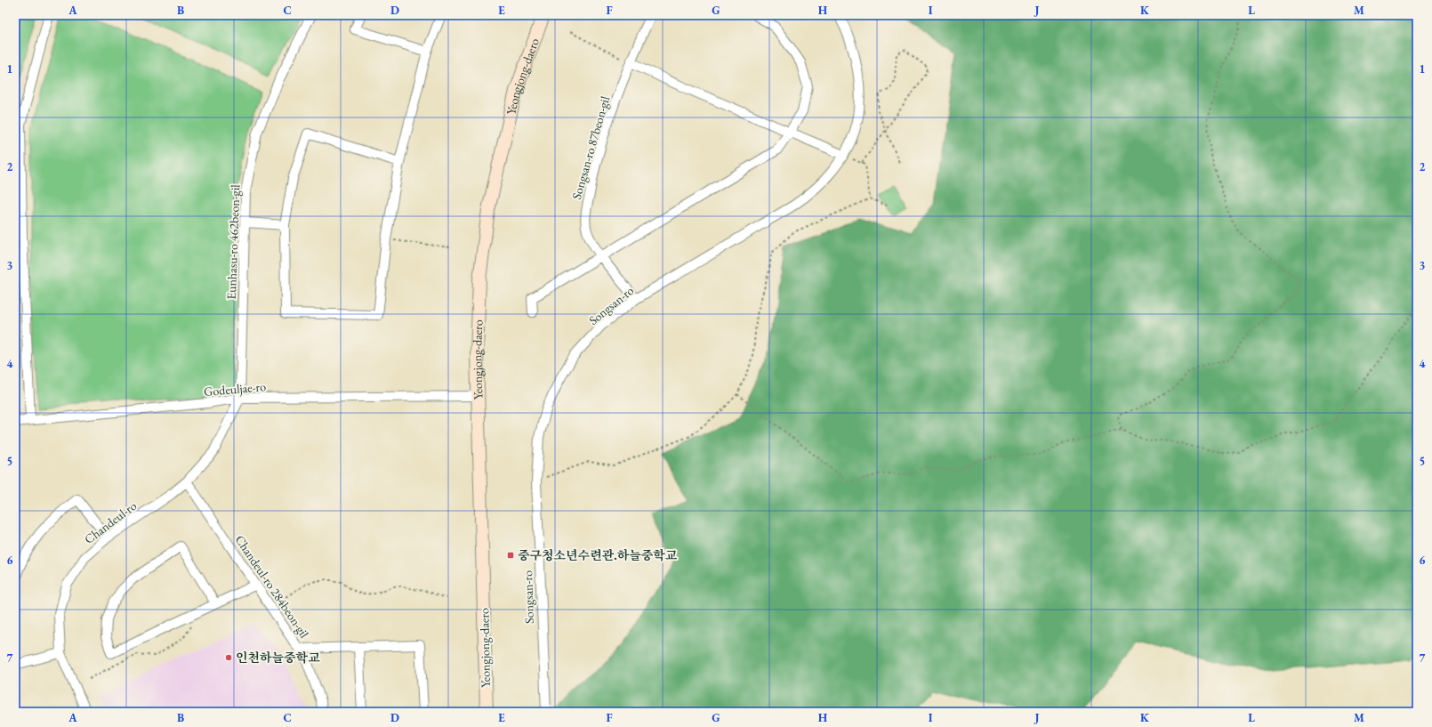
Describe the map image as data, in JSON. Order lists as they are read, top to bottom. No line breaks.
{"streets":{"street":["Yeongjong-daero","Songsan-ro 87beon-gil","Eunhasu-ro 462beon-gil","Songsan-ro","Godeuljae-ro","Chandeul-ro","Chandeul-ro 284beon-gil"]},"crossings":[["Yeongjong-daero","Godeuljae-ro"],["Songsan-ro 87beon-gil","Songsan-ro"],["Eunhasu-ro 462beon-gil","Godeuljae-ro"],["Eunhasu-ro 462beon-gil","Chandeul-ro"],["Godeuljae-ro","Chandeul-ro"],["Chandeul-ro","Chandeul-ro 284beon-gil"]],"places":{"transit":["중구청소년수련관.하늘중학교"],"other":["인천하늘중학교"]},"grid":{"columns":["A","B","C","D","E","F","G","H","I","J","K","L","M"],"rows":["1","2","3","4","5","6","7"]}}
